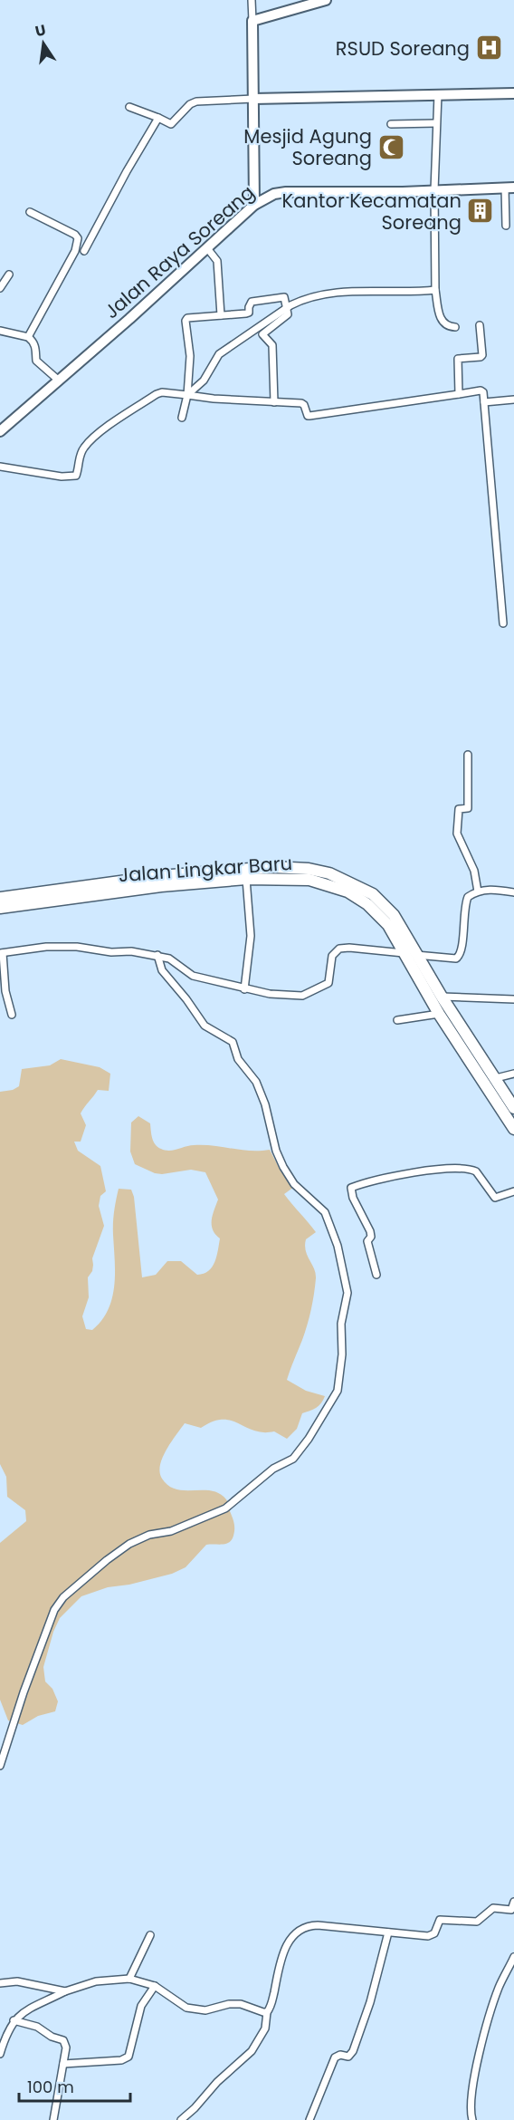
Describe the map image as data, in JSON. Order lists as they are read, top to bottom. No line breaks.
{"streets":{"highway":["Jalan Lingkar Baru"],"main road":["Jalan Raya Soreang"]},"places":{"hospital":["RSUD Soreang"],"mosque":["Mesjid Agung Soreang"],"building":["Kantor Kecamatan Soreang"]},"scale_bar":"100 m","north":"top"}
